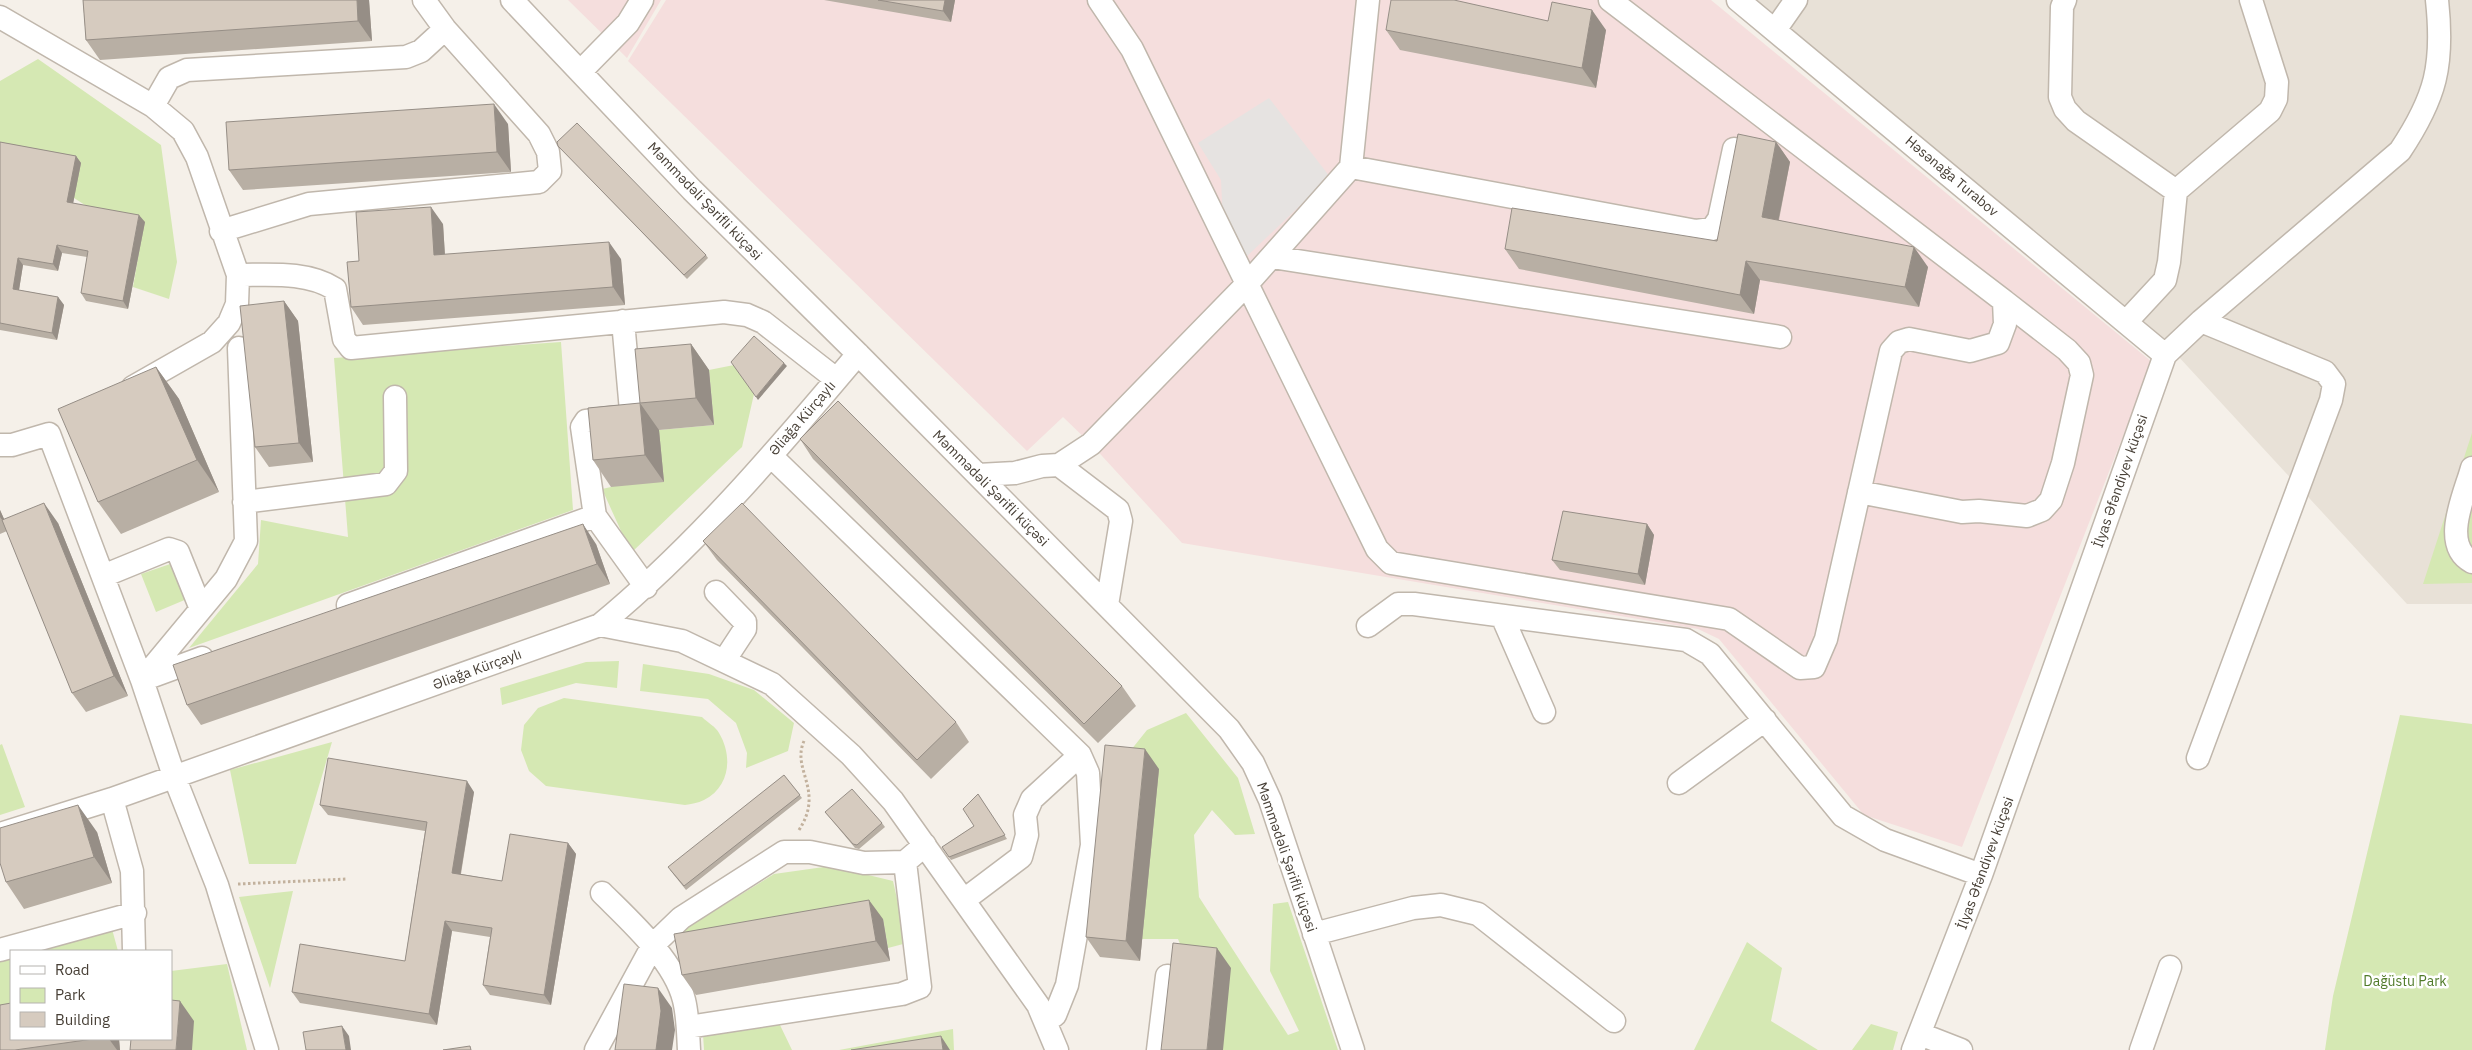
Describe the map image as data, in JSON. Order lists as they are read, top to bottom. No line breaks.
{"streets":{"street":["Həsənağa Turabov","Məmmədəli Şərifli küçəsi","Əliağa Kürçaylı","İlyas Əfəndiyev küçəsi"]},"crossings":[["Həsənağa Turabov","İlyas Əfəndiyev küçəsi"],["Məmmədəli Şərifli küçəsi","Əliağa Kürçaylı"]],"parks":["Dağüstu Park"],"legend":["Road","Park","Building"]}
